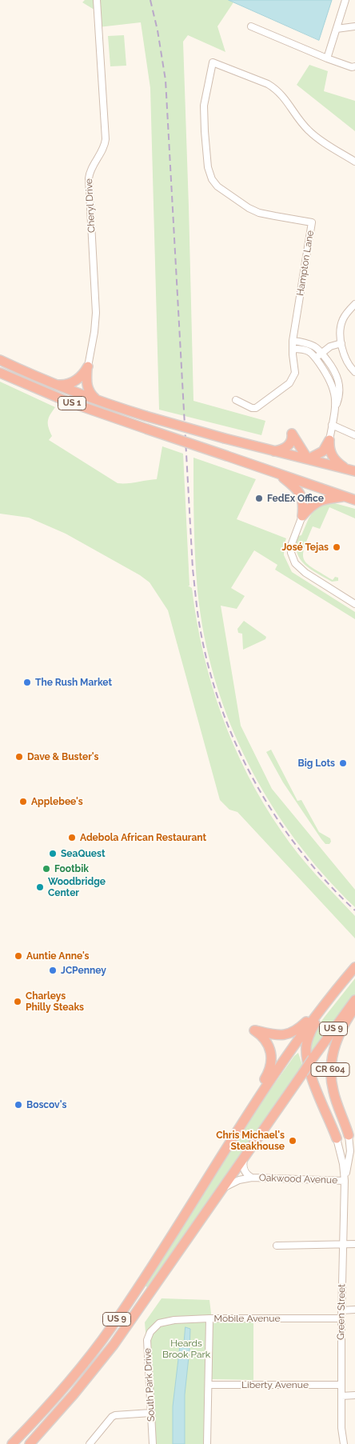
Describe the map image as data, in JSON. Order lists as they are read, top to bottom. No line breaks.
{"streets":{"highway":["US 1","US 9","CR 604"],"street":["Cheryl Drive","Hampton Lane","Oakwood Avenue","Green Street","Mobile Avenue","South Park Drive","Liberty Avenue"]},"crossings":[["US 9","CR 604"],["US 9","Oakwood Avenue"],["CR 604","Green Street"],["Oakwood Avenue","Green Street"],["Green Street","Mobile Avenue"],["Green Street","Liberty Avenue"],["Mobile Avenue","South Park Drive"]],"parks":["Heards Brook Park"],"places":["FedEx Office","José Tejas","The Rush Market","Dave & Buster's","Big Lots","Applebee's","Adebola African Restaurant","SeaQuest","Footbik","Woodbridge Center","Auntie Anne's","JCPenney","Charleys Philly Steaks","Boscov's","Chris Michael's Steakhouse"]}
